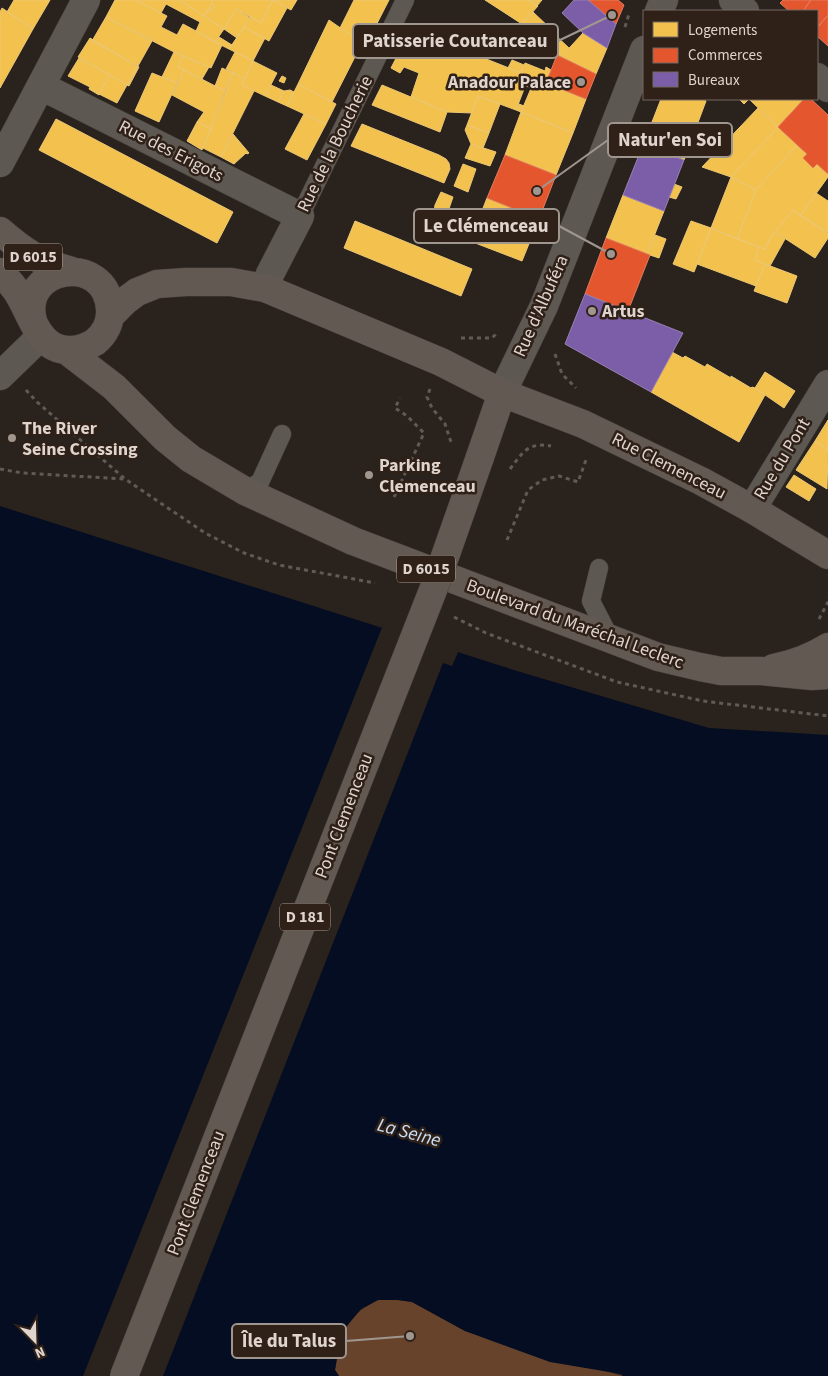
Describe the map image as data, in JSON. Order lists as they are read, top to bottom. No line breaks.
{"streets":{"main road":["D 6015","Rue Clemenceau","Boulevard du Maréchal Leclerc","Pont Clemenceau","D 181"],"street":["Rue de la Boucherie","Rue des Erigots","Rue d'Albuféra","Rue du Pont"]},"crossings":[["Rue de la Boucherie","Rue des Erigots"],["Rue de la Boucherie","Rue Clemenceau"],["D 6015","Boulevard du Maréchal Leclerc"],["Rue d'Albuféra","Rue Clemenceau"],["Rue d'Albuféra","Pont Clemenceau"],["Rue du Pont","Rue Clemenceau"],["Rue Clemenceau","Pont Clemenceau"]],"water":["La Seine"],"places":["Patisserie Coutanceau","Anadour Palace","Natur'en Soi","Le Clémenceau","Artus","The River Seine Crossing","Parking Clemenceau","Île du Talus"],"legend":["Logements","Commerces","Bureaux"],"north":"bottom right"}
